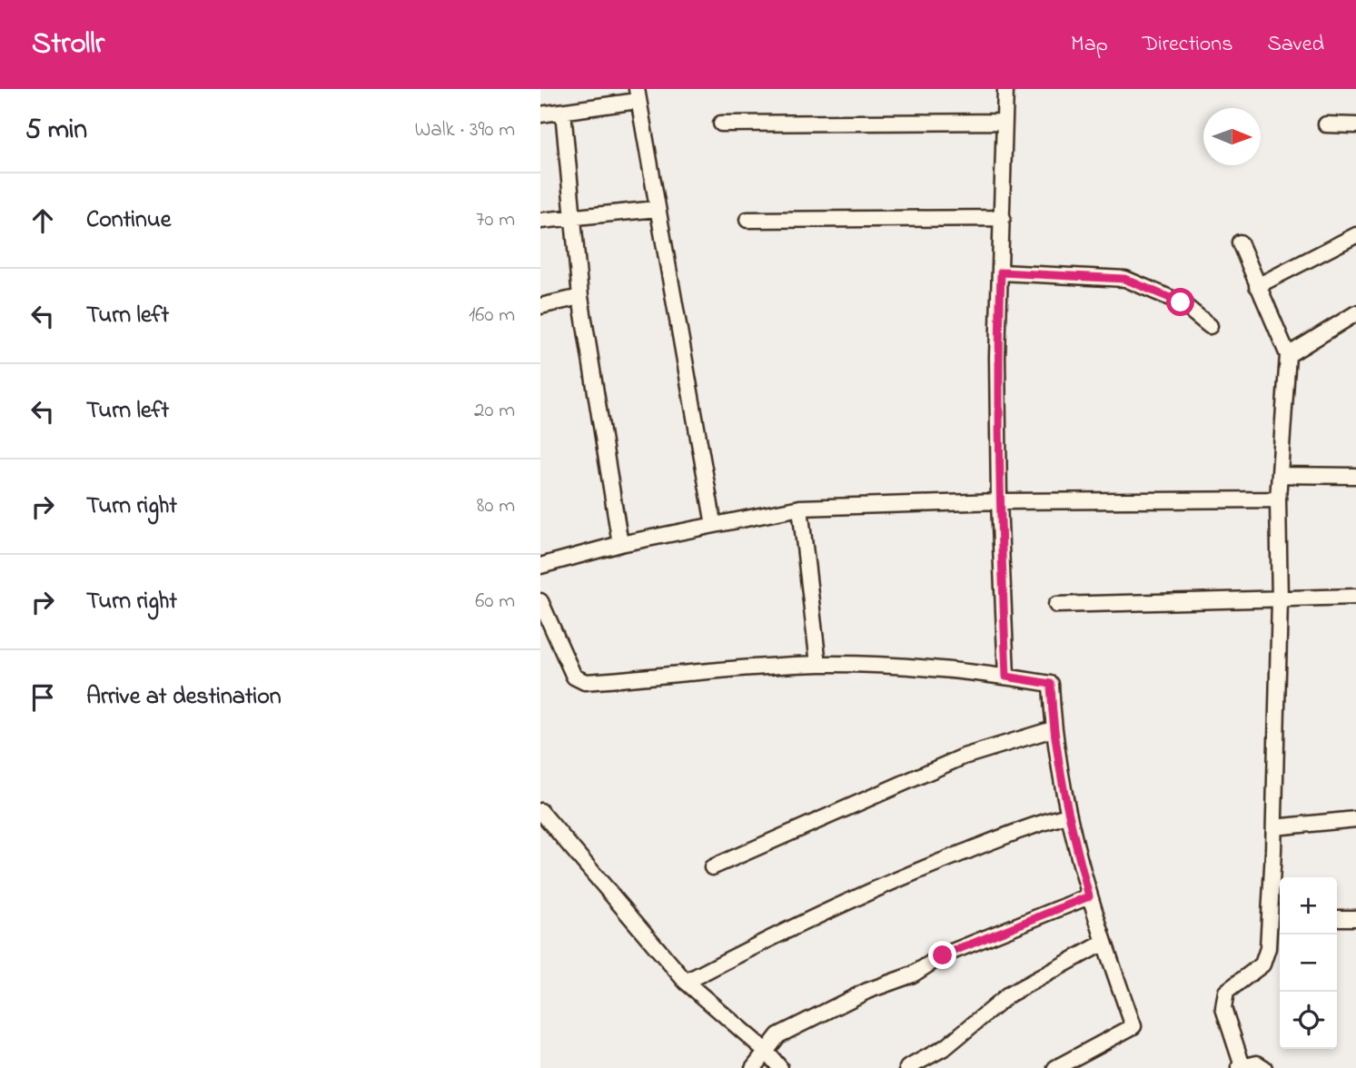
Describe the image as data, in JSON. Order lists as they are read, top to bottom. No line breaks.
{"north":"right","page":{"header":"Strollr","nav":["Map","Directions","Saved"],"heading":["5 min","Walk · 390 m"],"list":[["Continue","70 m"],["Turn left","160 m"],["Turn left","20 m"],["Turn right","80 m"],["Turn right","60 m"],"Arrive at destination"],"map_buttons":["+","−"]}}
